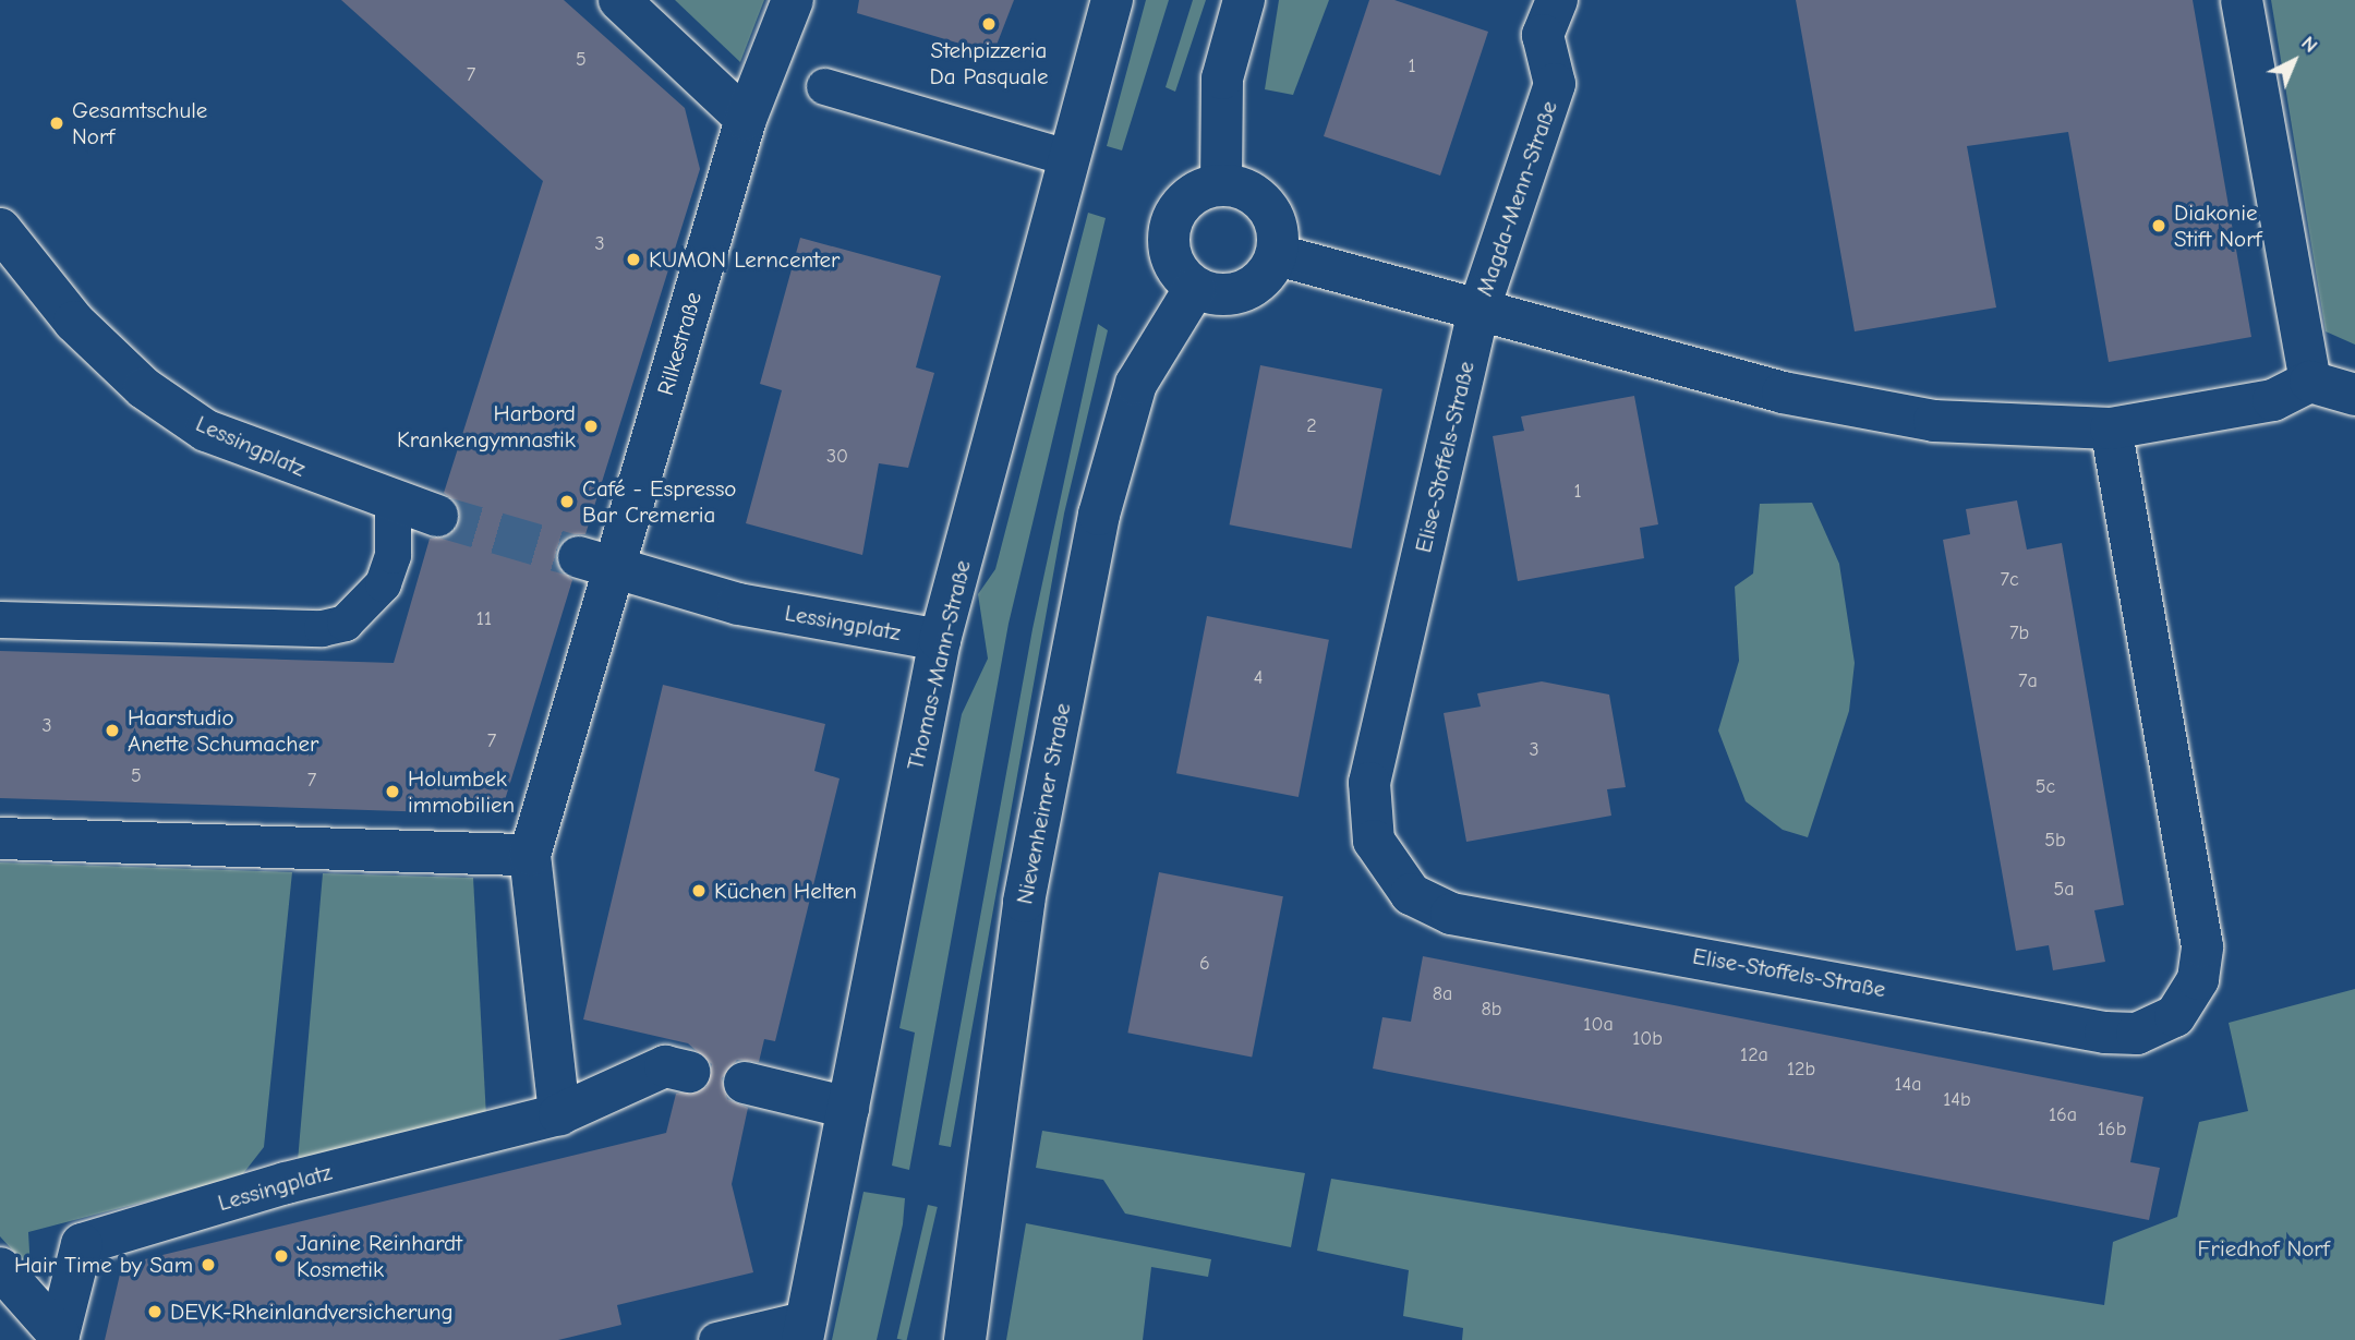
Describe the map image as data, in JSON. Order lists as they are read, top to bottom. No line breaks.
{"streets":{"street":["Magda-Menn-Straße","Rilkestraße","Lessingplatz","Elise-Stoffels-Straße","Thomas-Mann-Straße","Nievenheimer Straße"]},"crossings":[["Magda-Menn-Straße","Elise-Stoffels-Straße"],["Rilkestraße","Lessingplatz"],["Lessingplatz","Thomas-Mann-Straße"]],"parks":["Friedhof Norf"],"places":["Stehpizzeria Da Pasquale","Gesamtschule Norf","Diakonie Stift Norf","KUMON Lerncenter","Harbord Krankengymnastik","Café - Espresso Bar Cremeria","Haarstudio Anette Schumacher","Holumbek immobilien","Küchen Helten","Janine Reinhardt Kosmetik","Hair Time by Sam","DEVK-Rheinlandversicherung"],"house_numbers":["5","1","7","3","2","30","1","7c","11","7b","4","7a","3","7","3","5","7","5c","5b","5a","6","8a","8b","10a","10b","12a","12b","14a","14b","16a","16b"],"north":"top right"}
